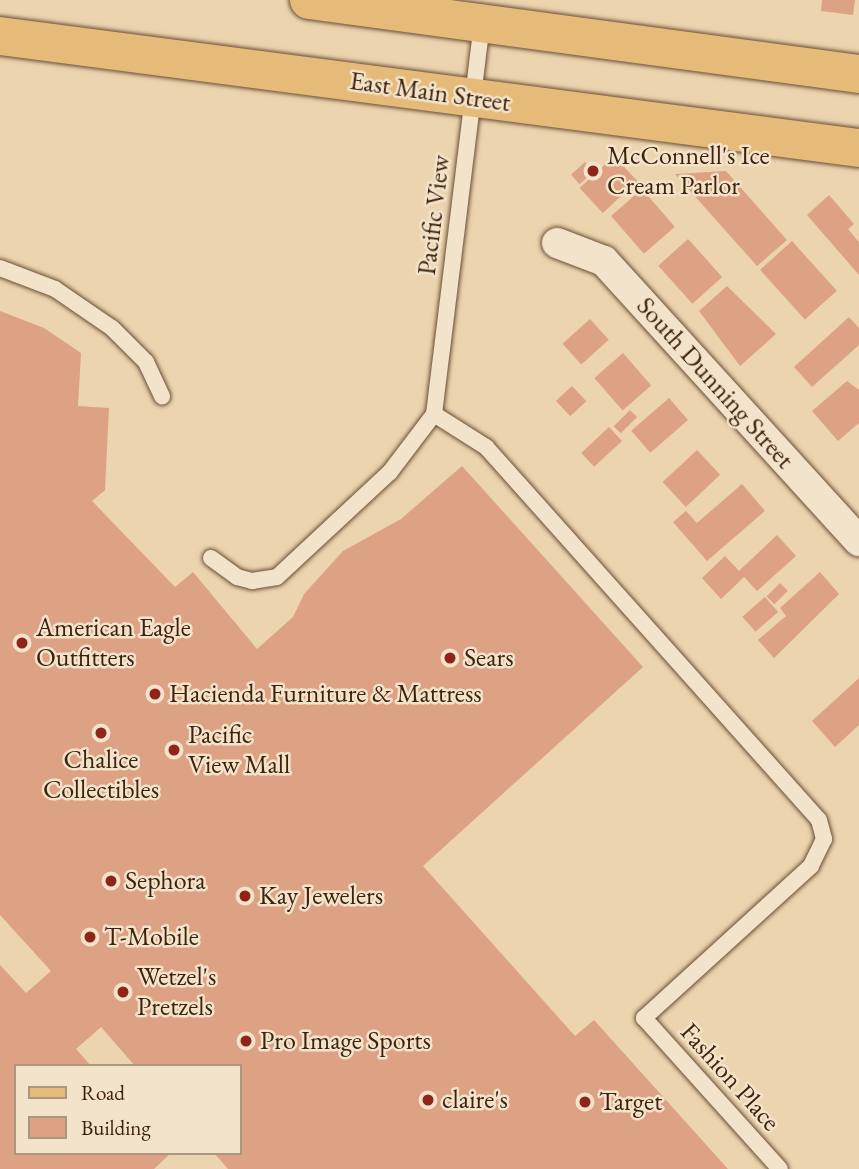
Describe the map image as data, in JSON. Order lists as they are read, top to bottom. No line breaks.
{"streets":{"main road":["East Main Street"],"street":["South Dunning Street"],"lane":["Pacific View","Fashion Place"]},"crossings":[["East Main Street","Pacific View"],["Pacific View","Fashion Place"]],"places":["McConnell's Ice Cream Parlor","American Eagle Outfitters","Sears","Hacienda Furniture & Mattress","Chalice Collectibles","Pacific View Mall","Sephora","Kay Jewelers","T-Mobile","Wetzel's Pretzels","Pro Image Sports","claire's","Target"],"legend":["Road","Building"]}
